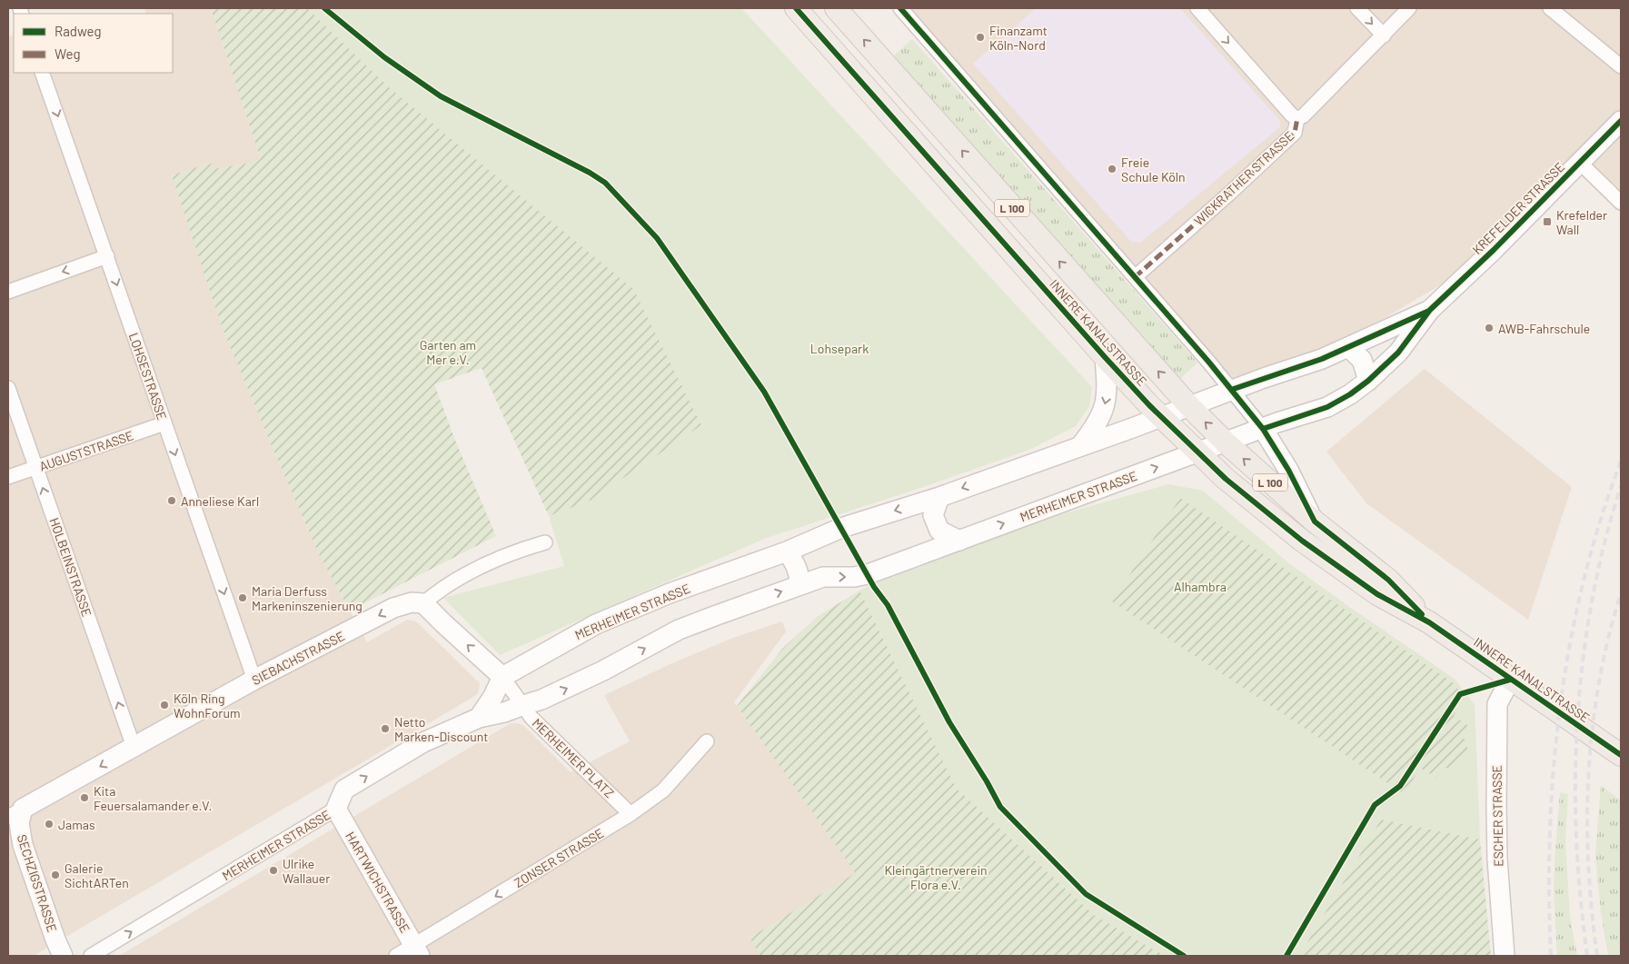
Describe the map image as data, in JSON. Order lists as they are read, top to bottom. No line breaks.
{"streets":{"main road":["L 100","INNERE KANALSTRASSE"],"street":["WICKRATHER STRASSE","KREFELDER STRASSE","LOHSESTRASSE","AUGUSTSTRASSE","MERHEIMER STRASSE","HOLBEINSTRASSE","SIEBACHSTRASSE","MERHEIMER PLATZ","ESCHER STRASSE","ZONSER STRASSE","HARTWICHSTRASSE","SECHZIGSTRASSE"]},"crossings":[["WICKRATHER STRASSE","INNERE KANALSTRASSE"],["KREFELDER STRASSE","INNERE KANALSTRASSE"],["KREFELDER STRASSE","MERHEIMER STRASSE"],["INNERE KANALSTRASSE","MERHEIMER STRASSE"],["INNERE KANALSTRASSE","ESCHER STRASSE"],["LOHSESTRASSE","AUGUSTSTRASSE"],["LOHSESTRASSE","SIEBACHSTRASSE"],["AUGUSTSTRASSE","HOLBEINSTRASSE"],["MERHEIMER STRASSE","MERHEIMER PLATZ"],["MERHEIMER STRASSE","HARTWICHSTRASSE"],["HOLBEINSTRASSE","SIEBACHSTRASSE"],["SIEBACHSTRASSE","MERHEIMER PLATZ"],["SIEBACHSTRASSE","SECHZIGSTRASSE"],["MERHEIMER PLATZ","ZONSER STRASSE"],["ZONSER STRASSE","HARTWICHSTRASSE"]],"one_way":["LOHSESTRASSE","HOLBEINSTRASSE","SIEBACHSTRASSE","MERHEIMER PLATZ","ZONSER STRASSE"],"parks":["Garten am Mer e.V.","Lohsepark","Alhambra","Kleingärtnerverein Flora e.V."],"places":{"other":["Finanzamt Köln-Nord","Freie Schule Köln","AWB-Fahrschule","Anneliese Karl","Maria Derfuss Markeninszenierung","Köln Ring WohnForum","Netto Marken-Discount","Kita Feuersalamander e.V.","Jamas","Ulrike Wallauer","Galerie SichtARTen"],"transit":["Krefelder Wall"]},"legend":["Radweg","Weg"]}
